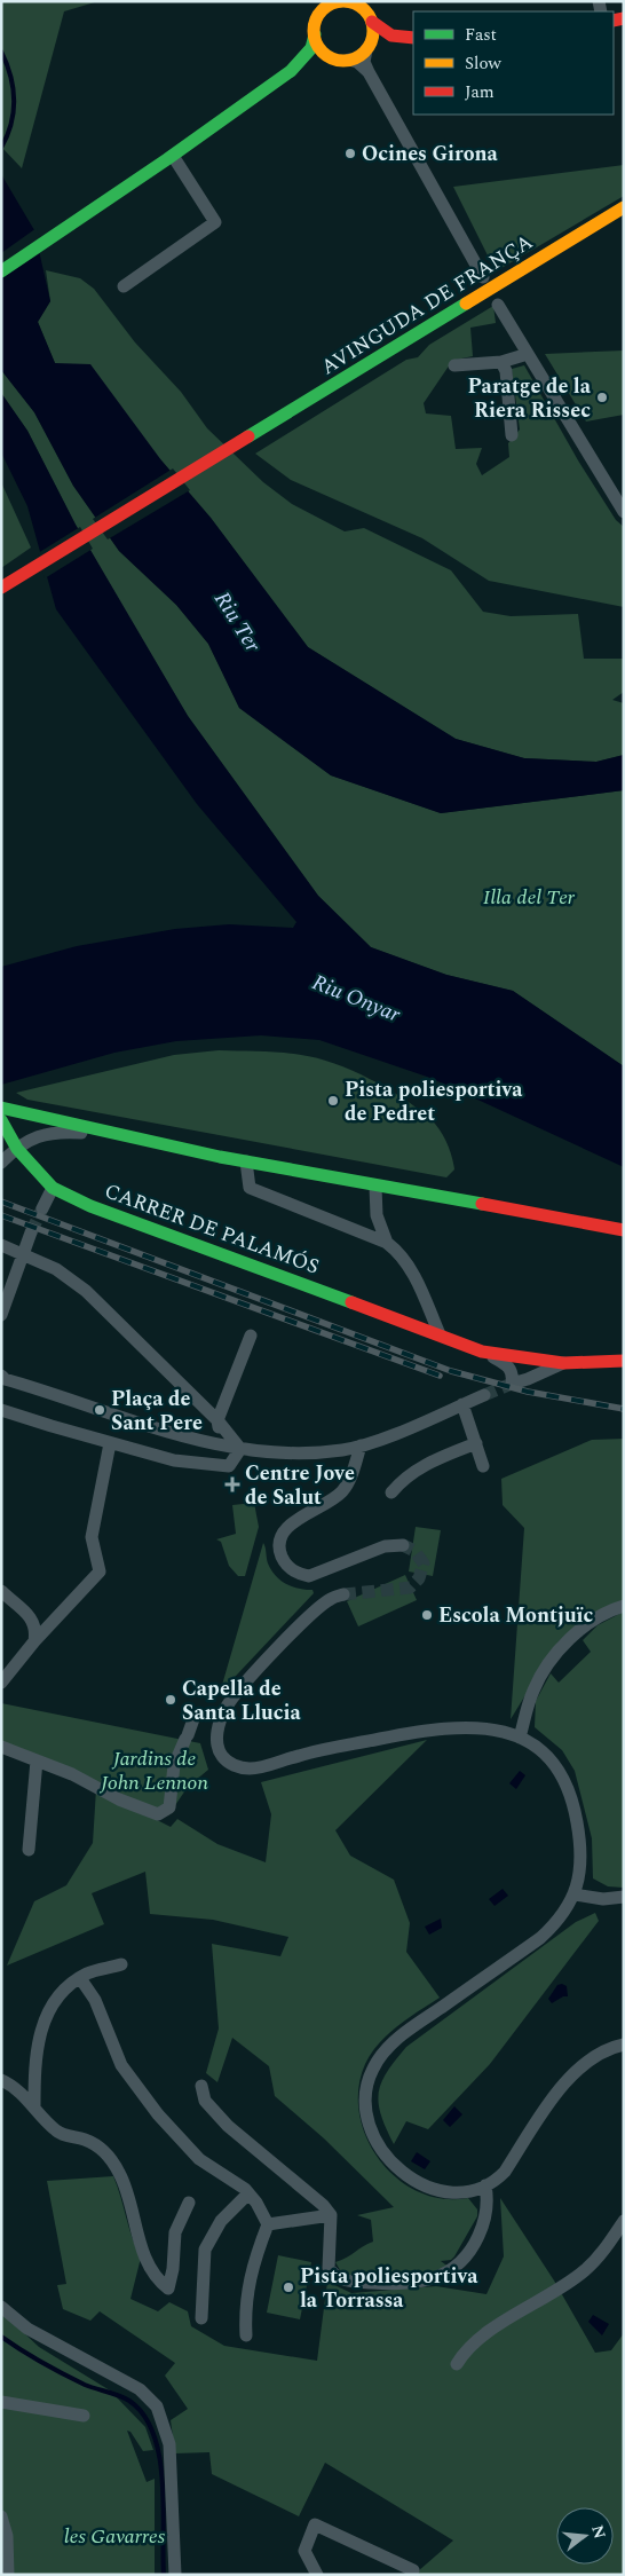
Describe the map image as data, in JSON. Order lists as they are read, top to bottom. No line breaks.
{"streets":{"main road":["AVINGUDA DE FRANÇA","CARRER DE PALAMÓS"]},"water":["Riu Ter","Riu Onyar"],"parks":["Illa del Ter","Jardins de John Lennon","les Gavarres"],"places":{"other":["Ocines Girona","Paratge de la Riera Rissec","Pista poliesportiva de Pedret","Plaça de Sant Pere","Escola Montjuïc","Capella de Santa Llucia","Pista poliesportiva la Torrassa"],"health":["Centre Jove de Salut"]},"legend":["Fast","Slow","Jam"],"north":"right"}
